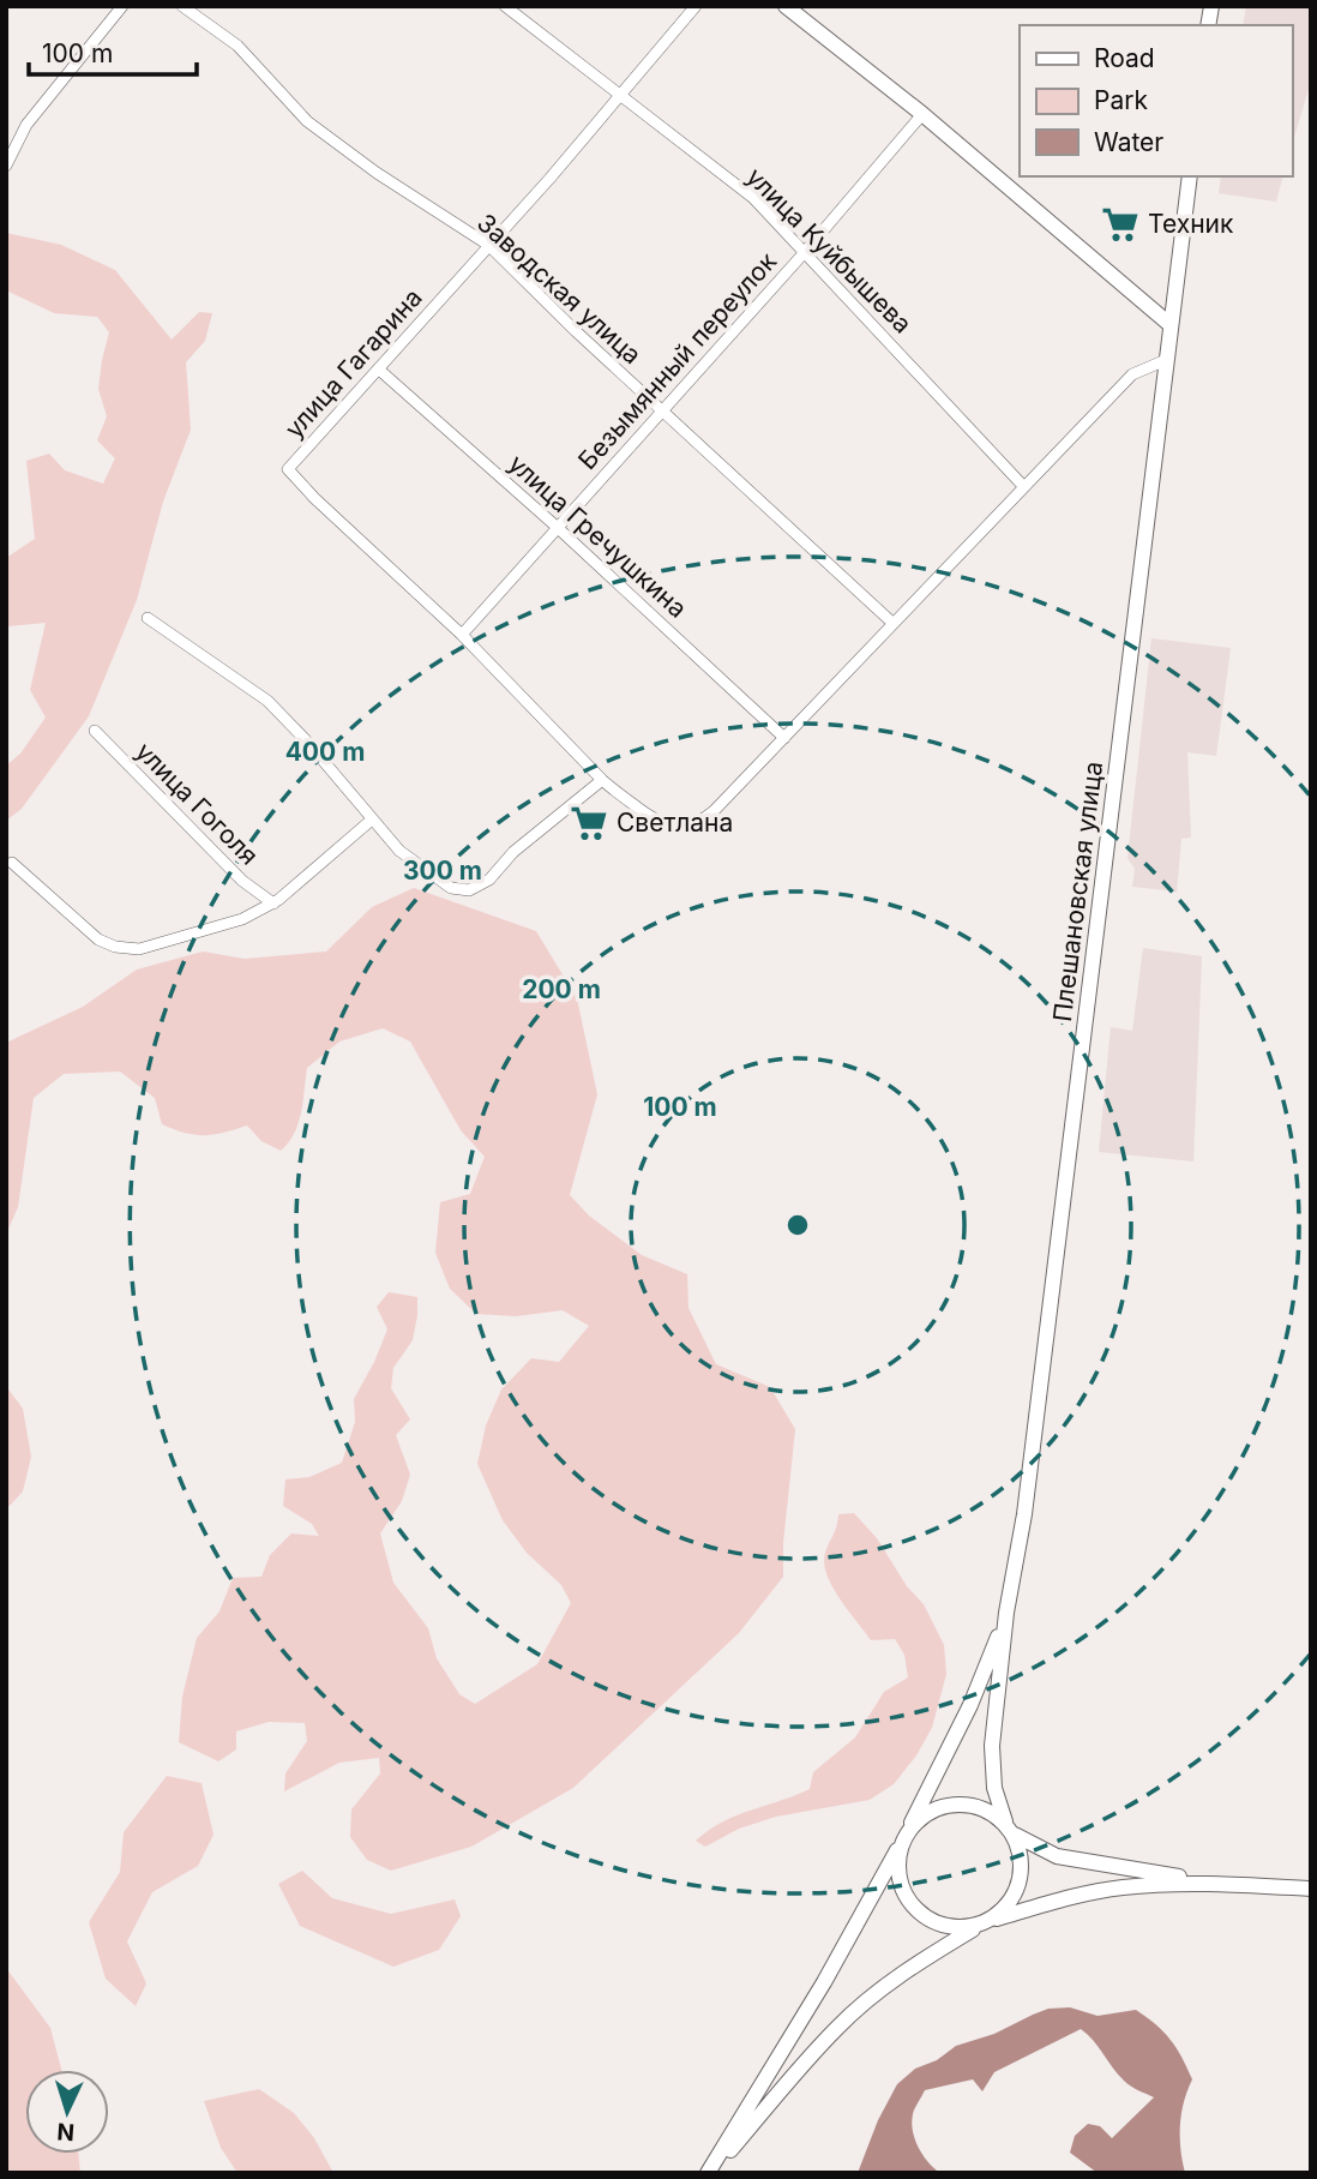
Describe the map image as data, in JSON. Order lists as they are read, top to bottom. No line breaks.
{"streets":{"main road":["Плешановская улица"],"street":["улица Куйбышева","Заводская улица","Безымянный переулок","улица Гагарина","улица Гречушкина","улица Гоголя"]},"crossings":[["улица Куйбышева","Безымянный переулок"],["улица Куйбышева","улица Гагарина"],["Заводская улица","Безымянный переулок"],["Заводская улица","улица Гагарина"],["Безымянный переулок","улица Гагарина"],["Безымянный переулок","улица Гречушкина"],["улица Гагарина","улица Гречушкина"]],"places":{"supermarket":["Техник","Светлана"]},"legend":["Road","Park","Water"],"scale_bar":"100 m","north":"bottom","rings":["400 m","300 m","200 m","100 m"]}
